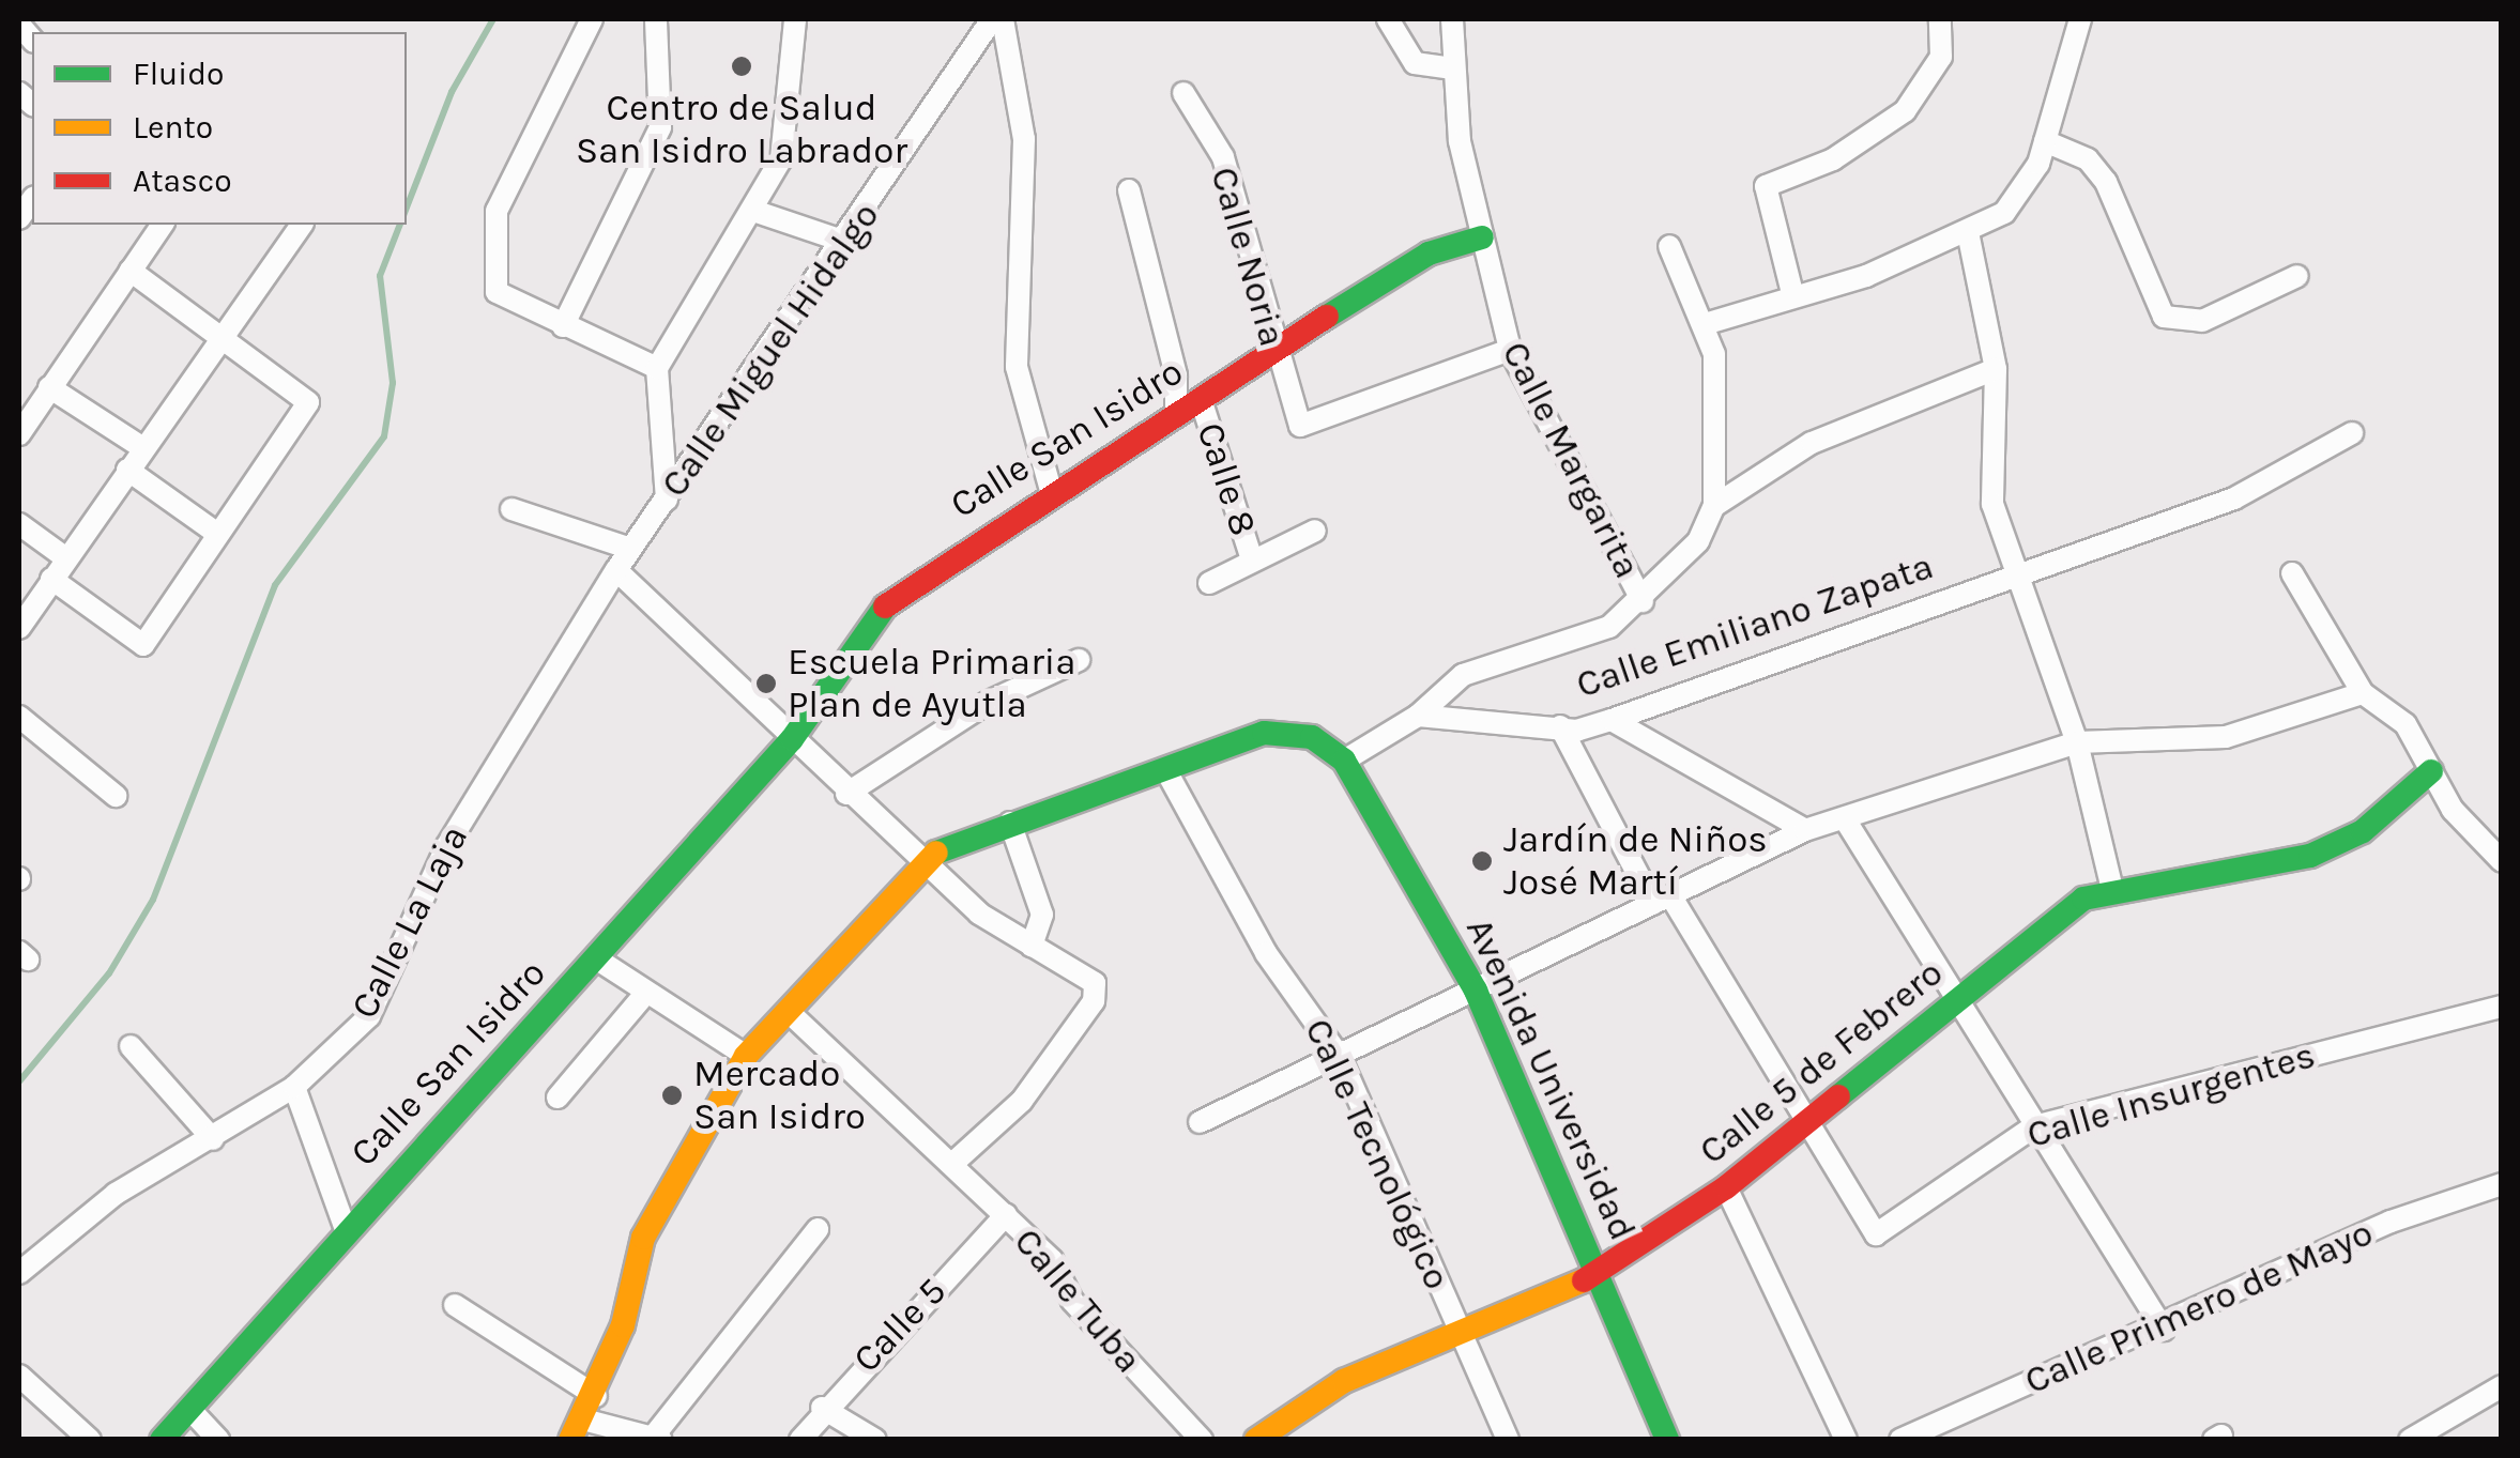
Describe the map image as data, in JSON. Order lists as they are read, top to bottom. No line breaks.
{"streets":{"street":["Calle Noria","Calle Miguel Hidalgo","Calle San Isidro","Calle Margarita","Calle 8","Calle Emiliano Zapata","Calle La Laja","Calle 5 de Febrero","Avenida Universidad","Calle Insurgentes","Calle Tecnológico","Calle Tuba","Calle Primero de Mayo","Calle 5"]},"crossings":[["Calle Noria","Calle San Isidro"],["Calle Noria","Calle Margarita"],["Calle Miguel Hidalgo","Calle La Laja"],["Calle San Isidro","Calle Margarita"],["Calle San Isidro","Calle 8"],["Calle Emiliano Zapata","Calle Insurgentes"],["Calle 5 de Febrero","Avenida Universidad"],["Calle 5 de Febrero","Calle Insurgentes"],["Calle 5 de Febrero","Calle Tecnológico"],["Calle Tuba","Calle 5"]],"places":["Centro de Salud San Isidro Labrador","Escuela Primaria Plan de Ayutla","Jardín de Niños José Martí","Mercado San Isidro"],"legend":["Fluido","Lento","Atasco"]}
